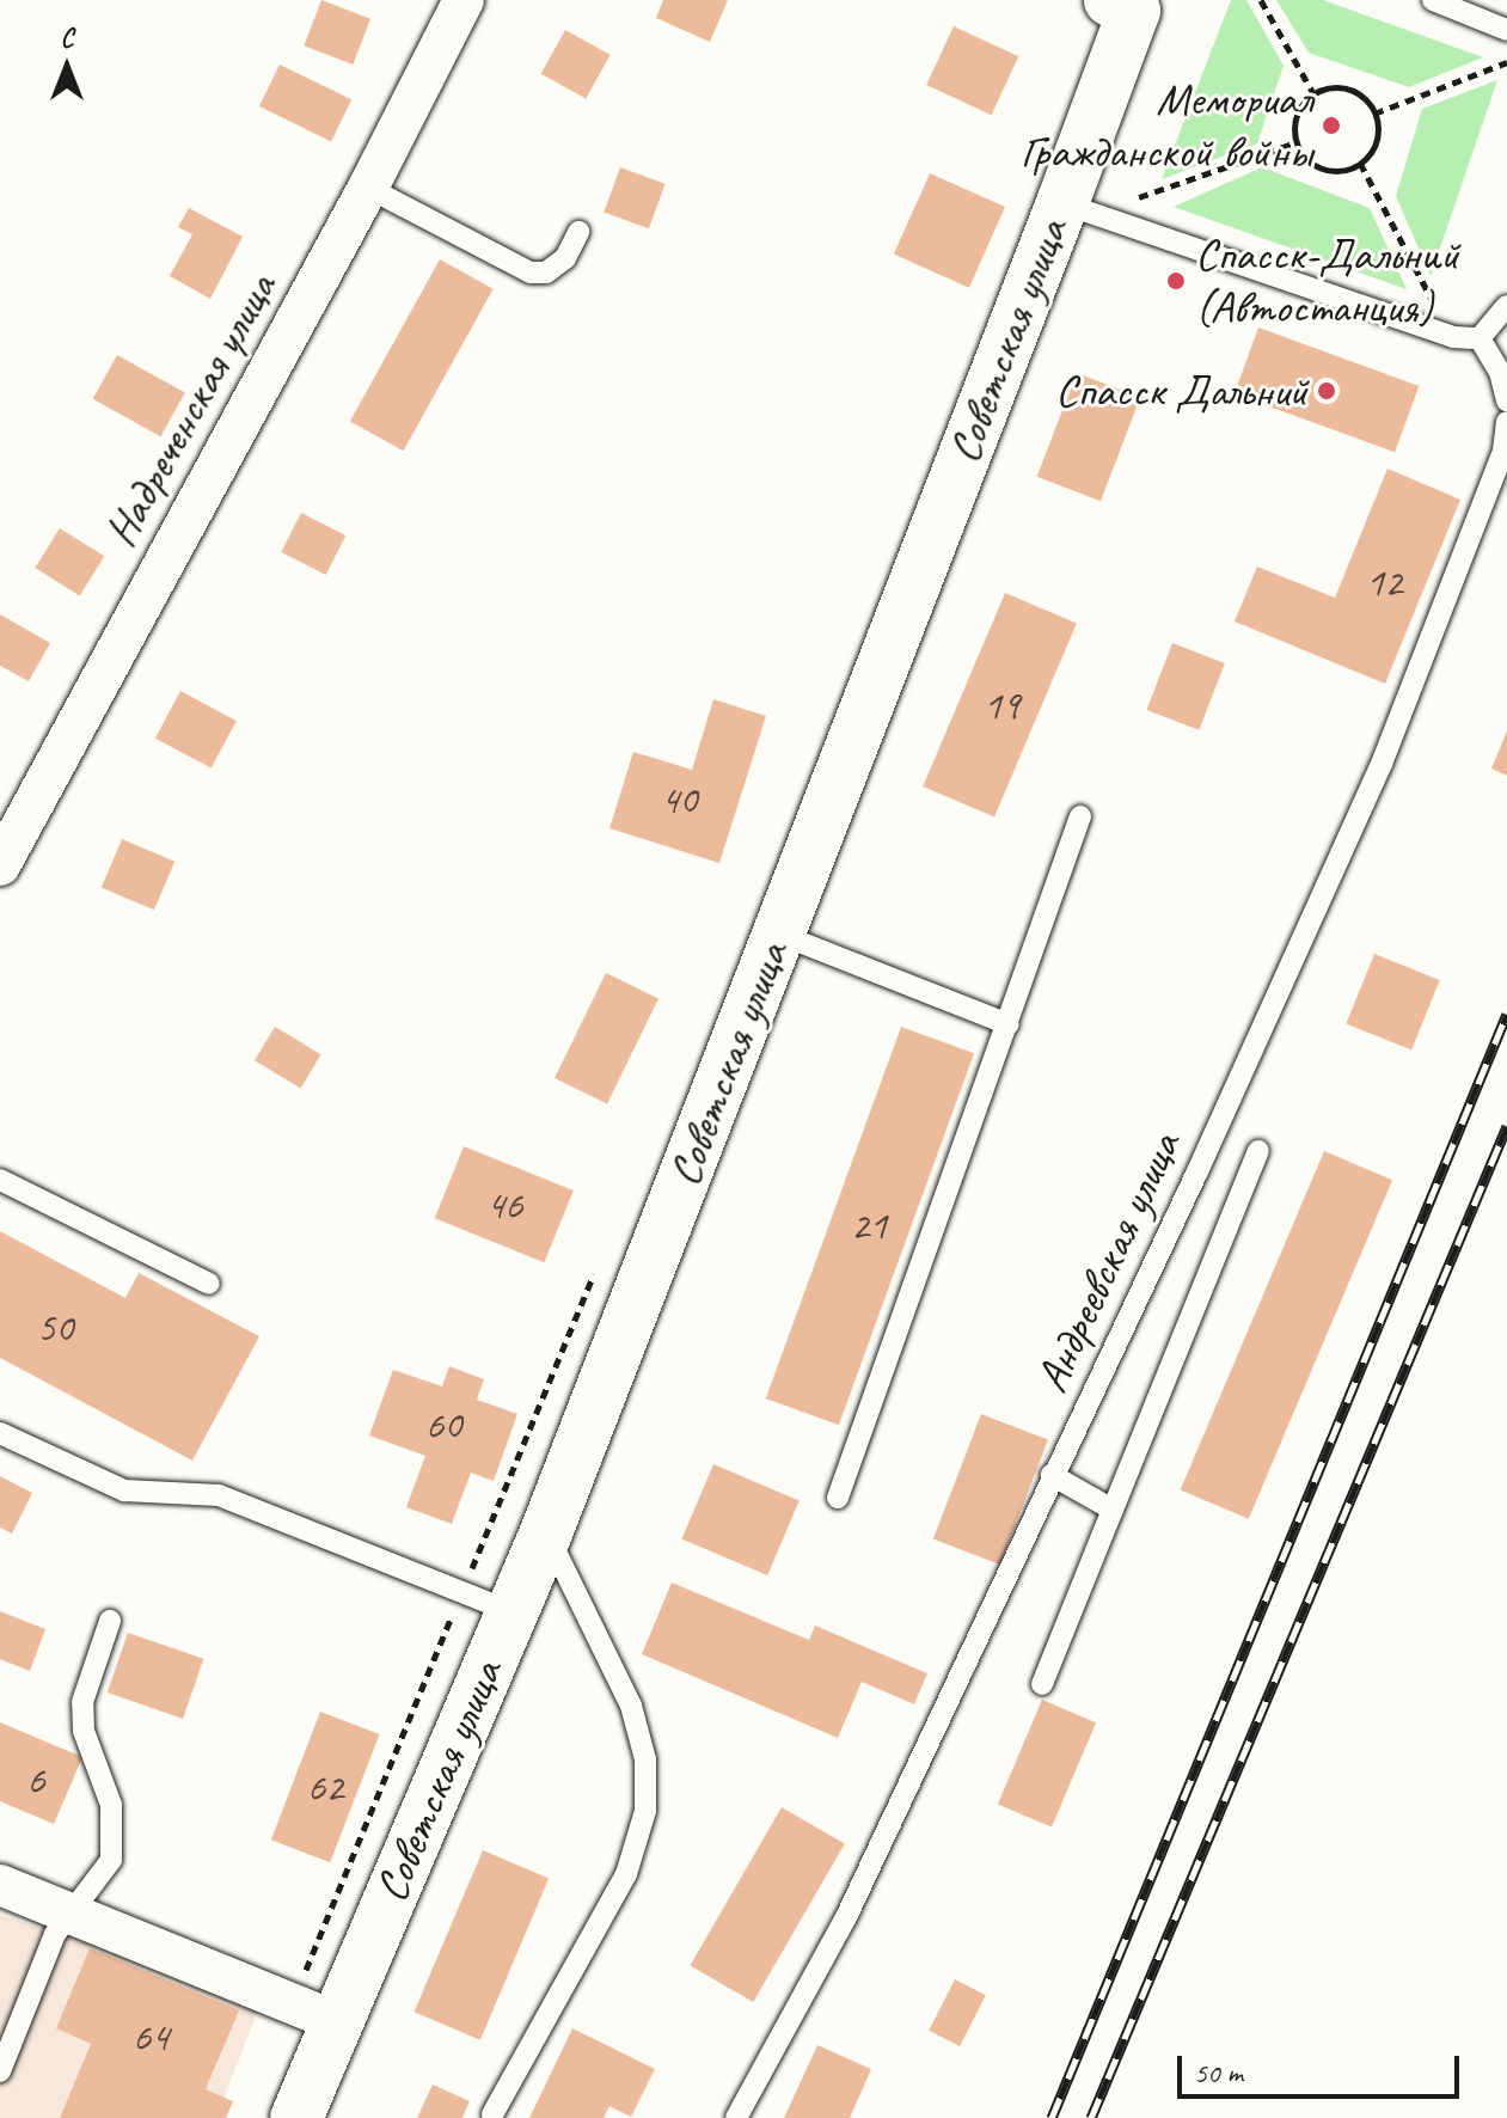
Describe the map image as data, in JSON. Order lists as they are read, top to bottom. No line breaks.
{"streets":{"main road":["Советская улица"],"street":["Надреченская улица"],"lane":["Андреевская улица"]},"places":["Мемориал Гражданской войны","Спасск-Дальний (Автостанция)","Спасск Дальний"],"house_numbers":["12","19","40","46","21","50","60","6","62","64"],"scale_bar":"50 m","north":"top"}
